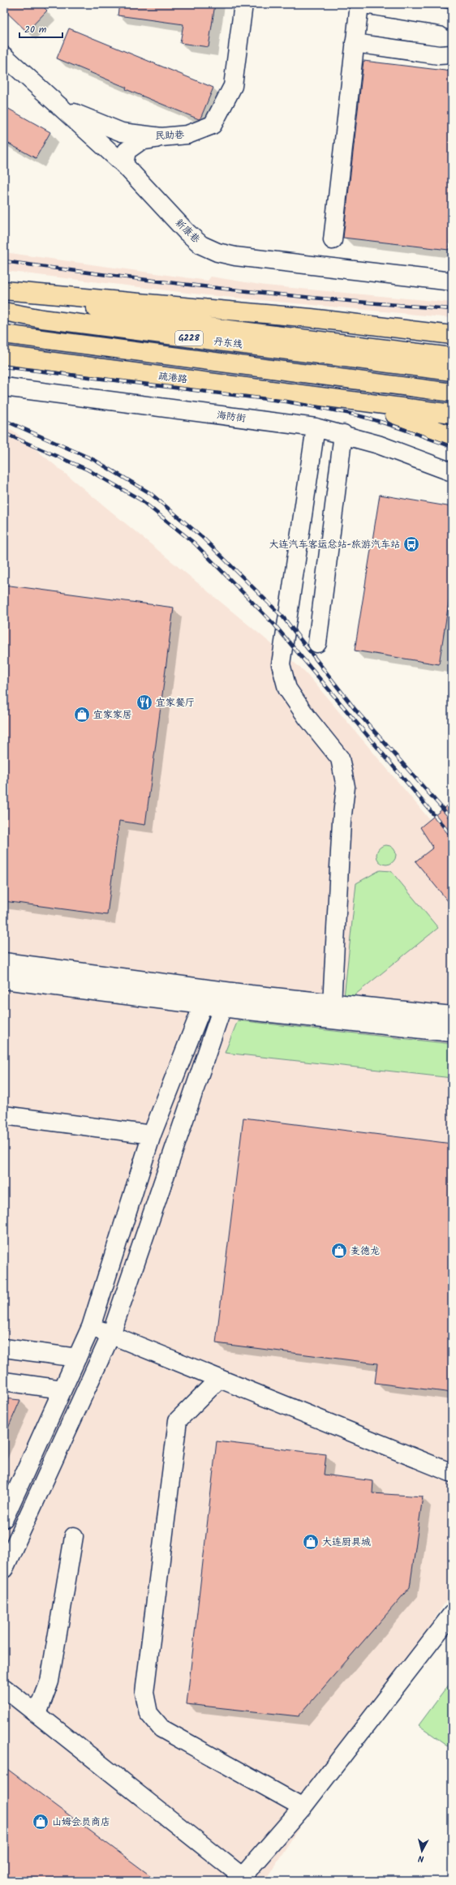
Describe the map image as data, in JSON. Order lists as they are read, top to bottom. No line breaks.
{"streets":{"highway":["G228","丹东线","疏港路"],"street":["民助巷","新康巷","海防街"]},"crossings":[["民助巷","新康巷"]],"places":{"bus stop":["大连汽车客运总站-旅游汽车站"],"restaurant":["宜家餐厅"],"shop":["宜家家居","麦德龙","大连厨具城","山姆会员商店"]},"scale_bar":"20 m","north":"bottom"}
